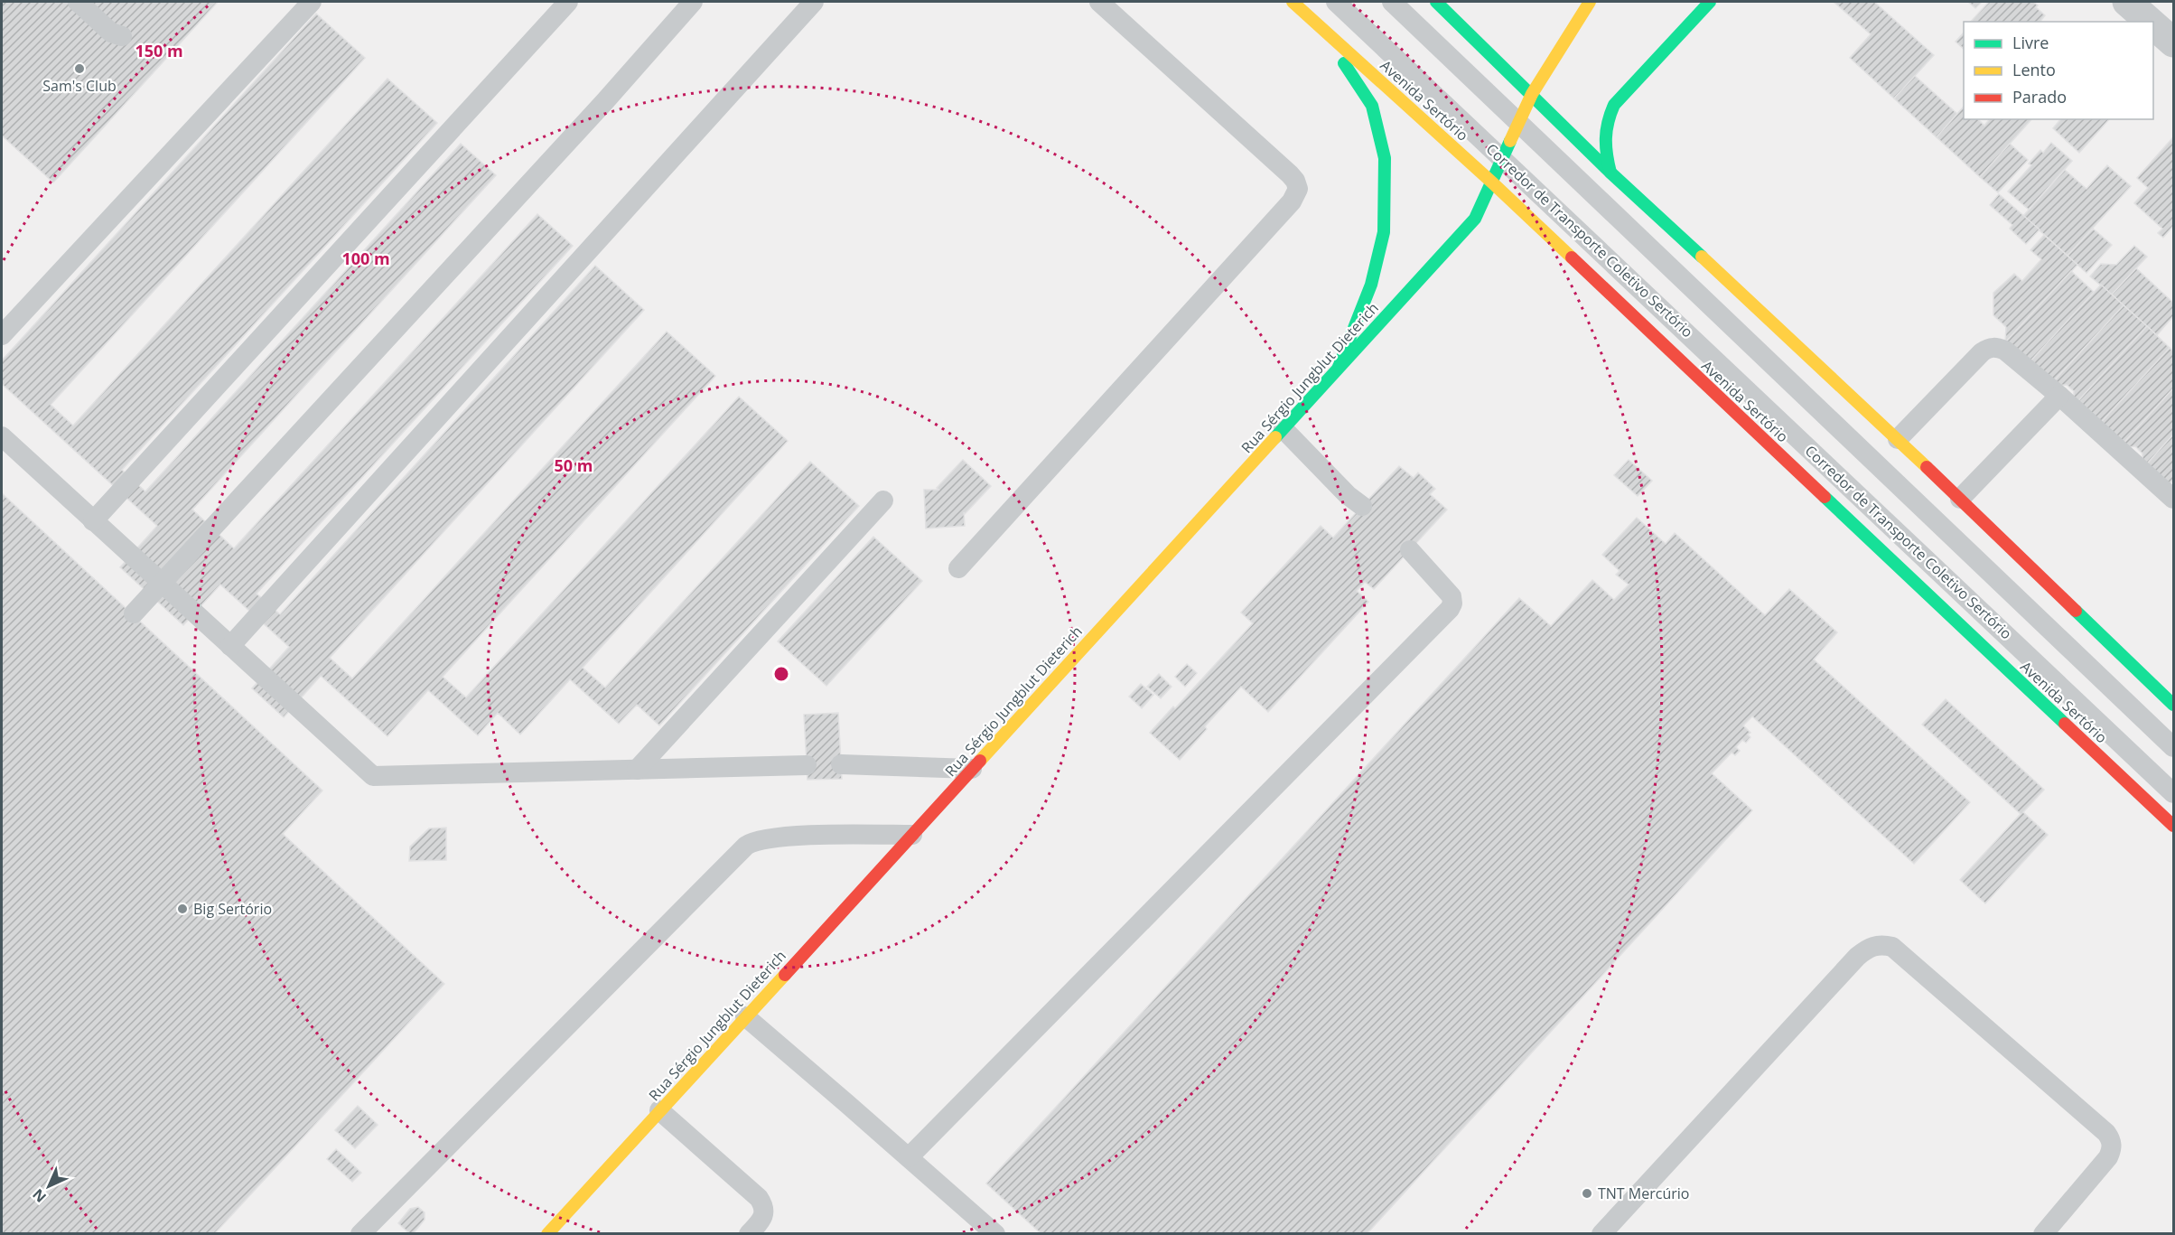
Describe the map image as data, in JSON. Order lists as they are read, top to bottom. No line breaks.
{"streets":{"main road":["Avenida Sertório","Rua Sérgio Jungblut Dieterich"],"lane":["Corredor de Transporte Coletivo Sertório"]},"crossings":[["Avenida Sertório","Rua Sérgio Jungblut Dieterich"],["Corredor de Transporte Coletivo Sertório","Rua Sérgio Jungblut Dieterich"]],"places":["Sam's Club","Big Sertório","TNT Mercúrio"],"legend":["Livre","Lento","Parado"],"north":"bottom left","rings":["150 m","100 m","50 m"]}
